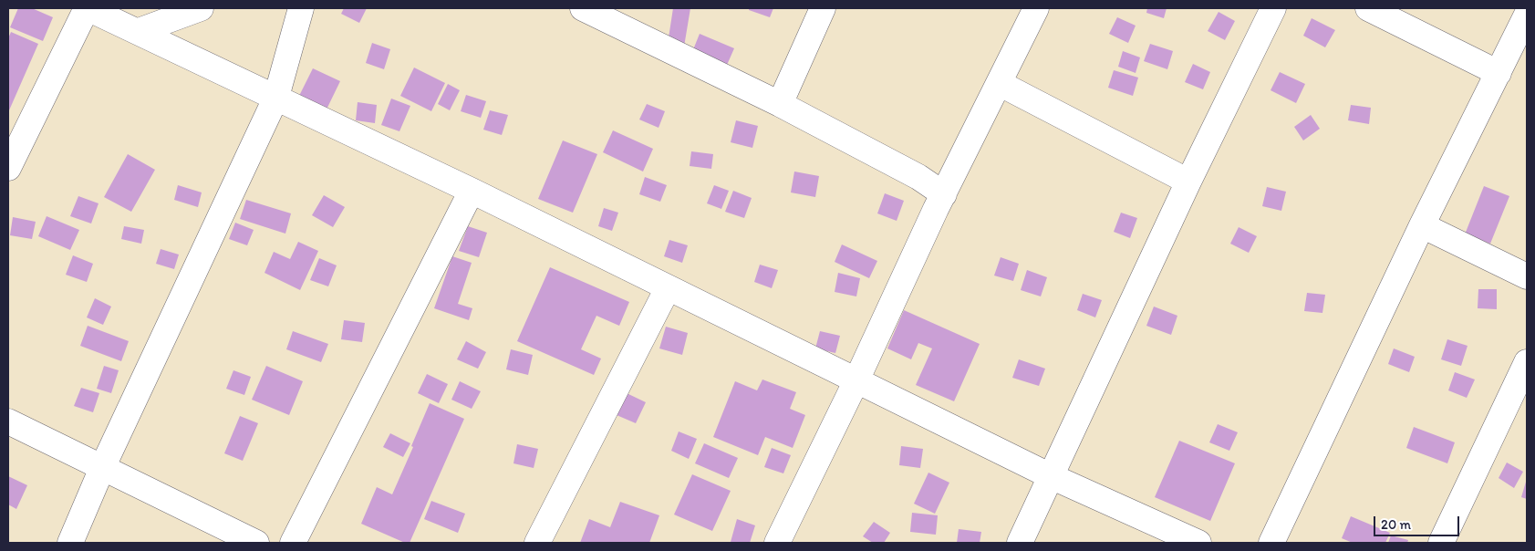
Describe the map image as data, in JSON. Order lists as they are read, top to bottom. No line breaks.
{"scale_bar":"20 m"}
